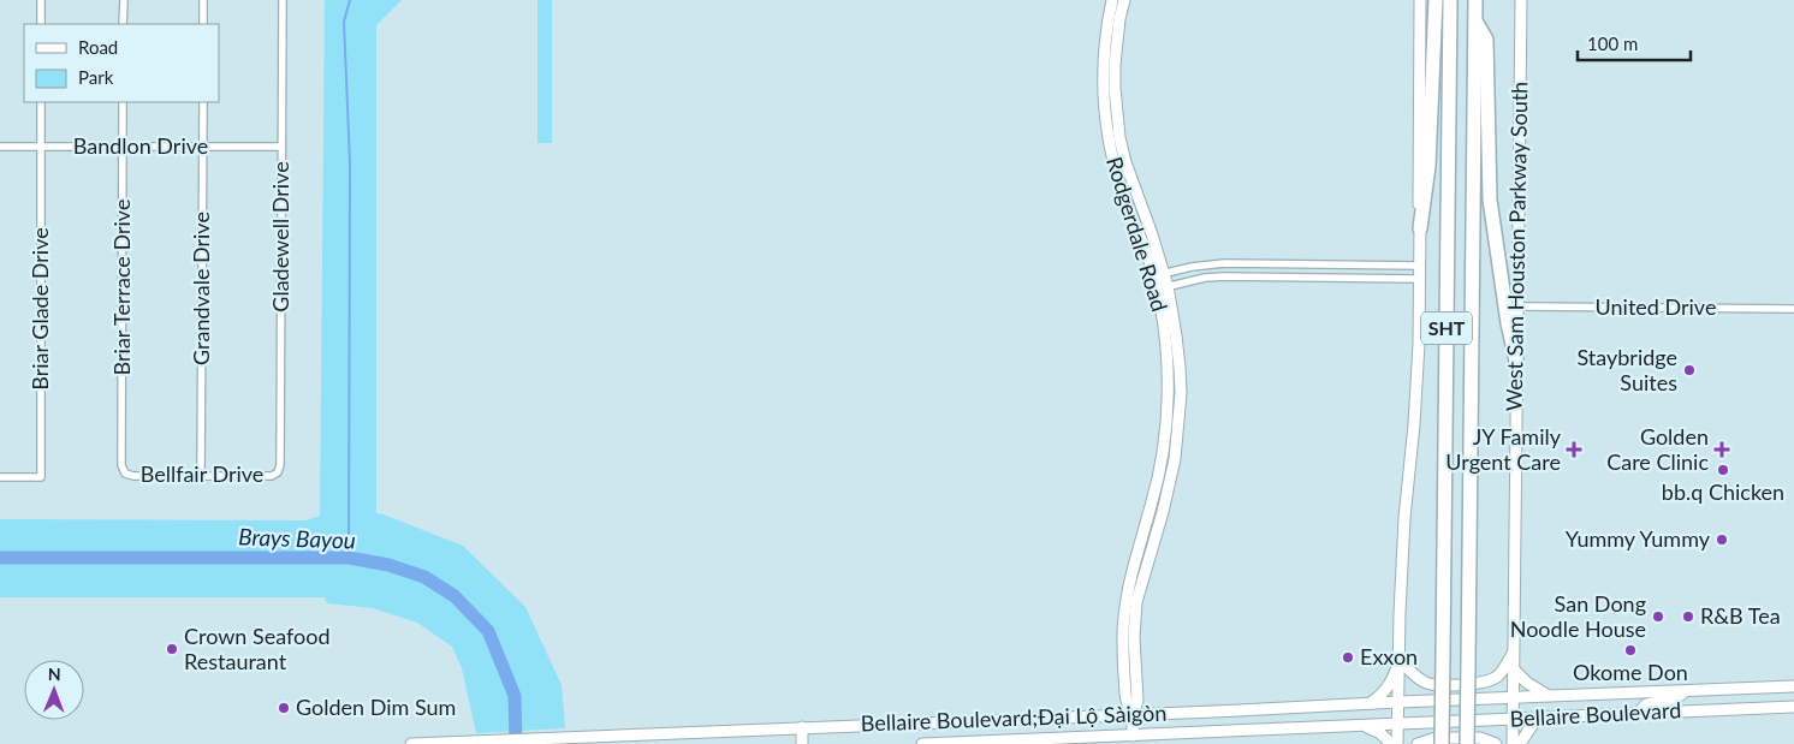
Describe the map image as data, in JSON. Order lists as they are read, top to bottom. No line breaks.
{"streets":{"highway":["SHT"],"main road":["Rodgerdale Road","West Sam Houston Parkway South","Bellaire Boulevard","Bellaire Boulevard;Đại Lộ Sàigòn"],"street":["Bandlon Drive","Gladewell Drive","Briar Terrace Drive","Grandvale Drive","United Drive","Briar Glade Drive","Bellfair Drive"]},"crossings":[["Bandlon Drive","Gladewell Drive"],["Bandlon Drive","Briar Terrace Drive"],["Bandlon Drive","Grandvale Drive"],["Bandlon Drive","Briar Glade Drive"],["Rodgerdale Road","Bellaire Boulevard;Đại Lộ Sàigòn"],["Gladewell Drive","Bellfair Drive"],["West Sam Houston Parkway South","United Drive"],["West Sam Houston Parkway South","Bellaire Boulevard"],["Briar Terrace Drive","Bellfair Drive"],["Grandvale Drive","Bellfair Drive"],["Bellaire Boulevard","Bellaire Boulevard;Đại Lộ Sàigòn"]],"water":["Brays Bayou"],"places":{"other":["Staybridge Suites","bb.q Chicken","Yummy Yummy","San Dong Noodle House","R&B Tea","Crown Seafood Restaurant","Okome Don","Exxon","Golden Dim Sum"],"health":["JY Family Urgent Care","Golden Care Clinic"]},"legend":["Road","Park"],"scale_bar":"100 m","north":"top"}
